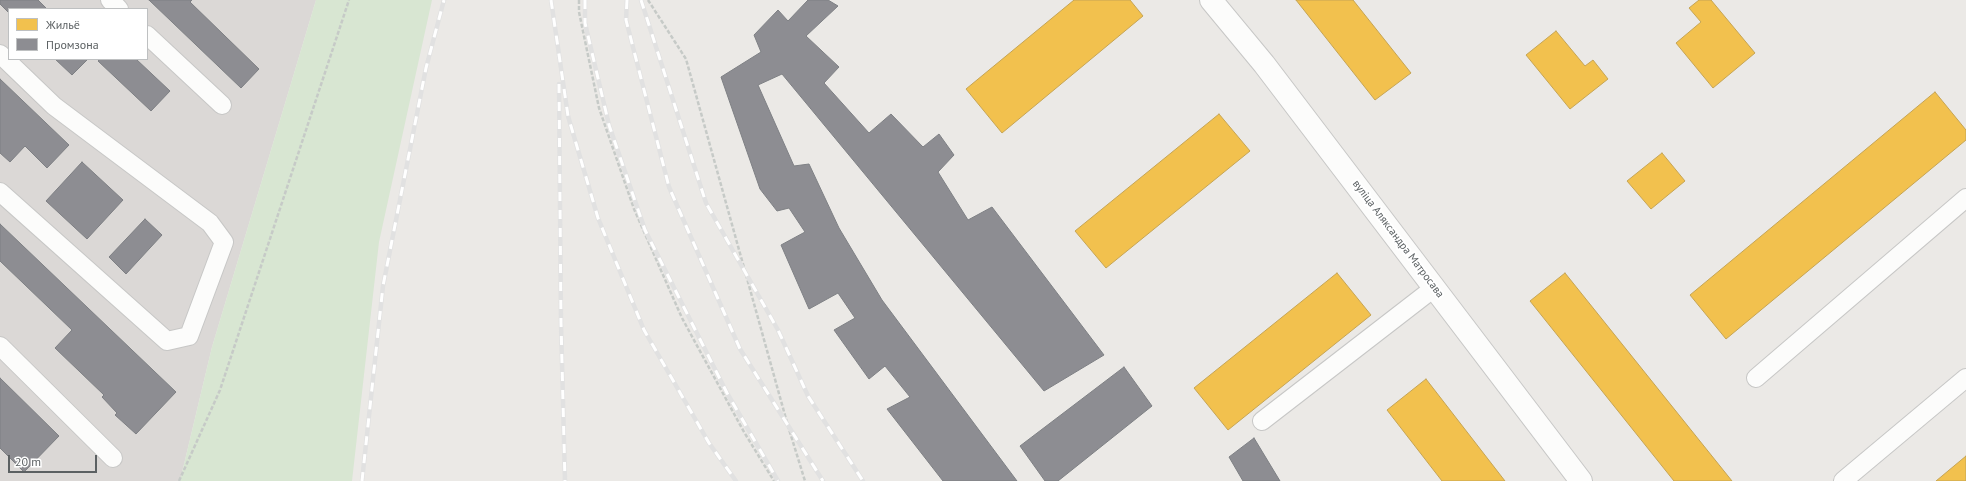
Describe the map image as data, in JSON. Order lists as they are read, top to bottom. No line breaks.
{"streets":{"street":["вуліца Аляксандра Матросава"]},"legend":["Жильё","Промзона"],"scale_bar":"20 m"}
